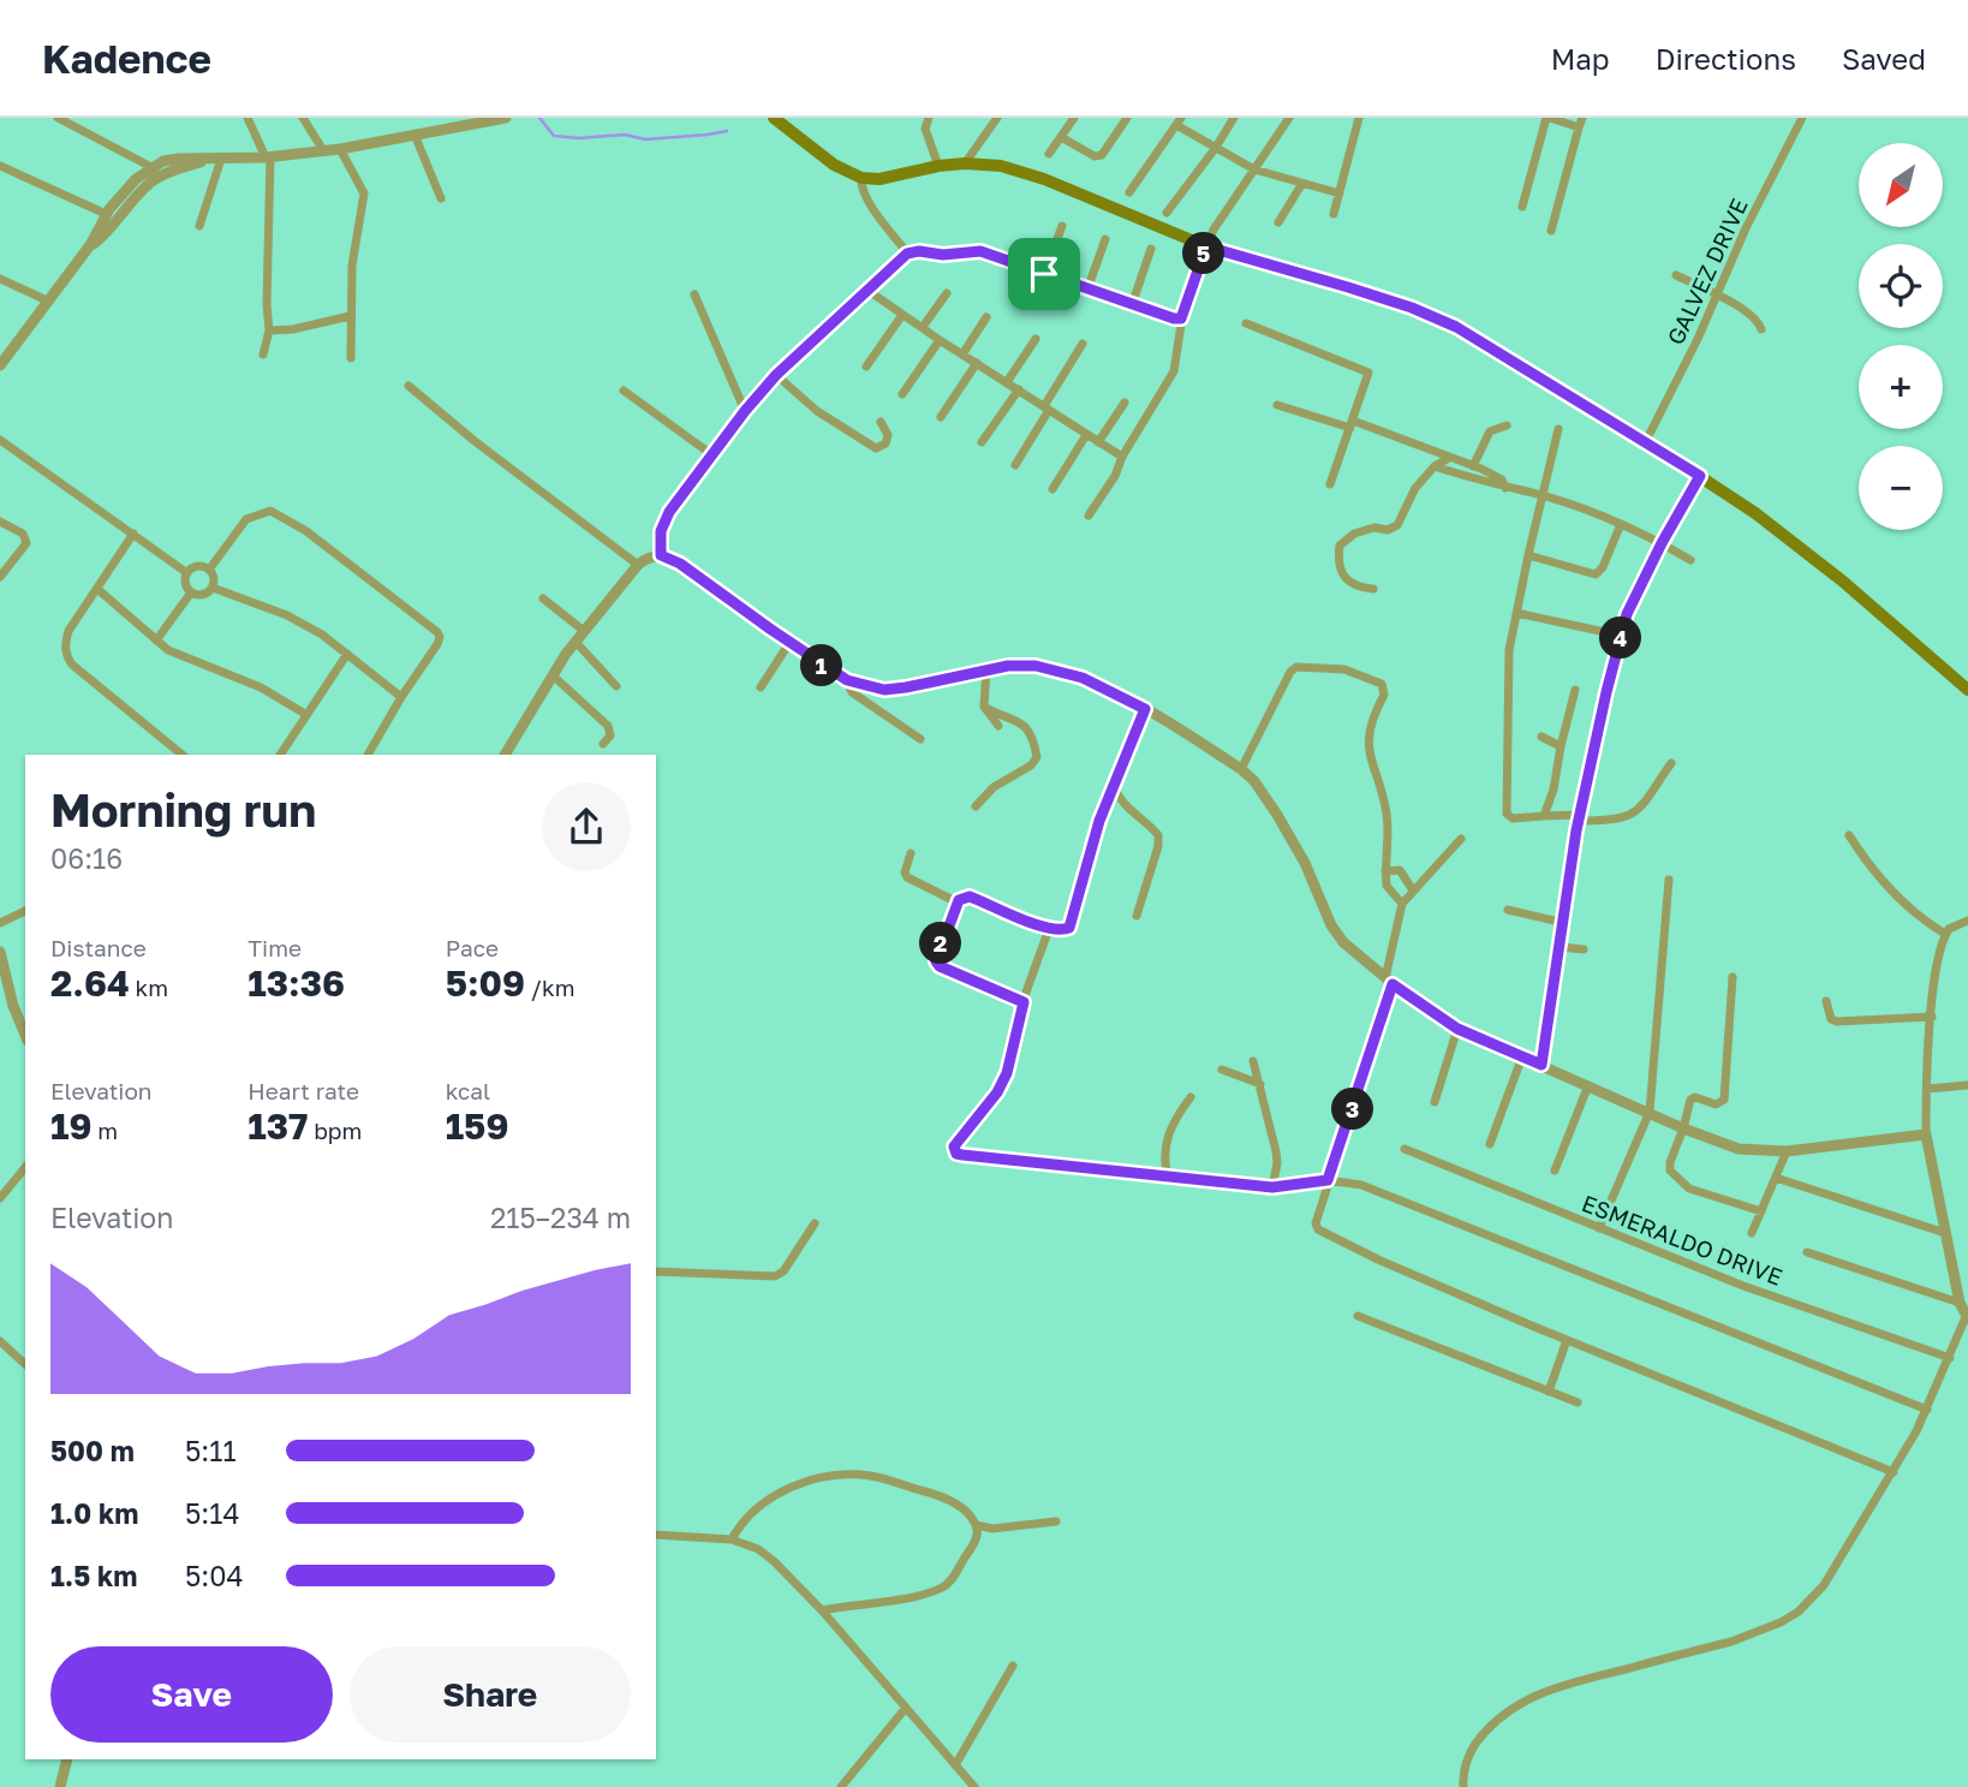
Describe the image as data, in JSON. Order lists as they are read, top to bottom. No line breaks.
{"streets":{"street":["GALVEZ DRIVE","ESMERALDO DRIVE"]},"north":"bottom left","page":{"header":"Kadence","nav":["Map","Directions","Saved"],"map_buttons":["+","−"],"pins":["5","4","1","2","3"],"heading":["Morning run","06:16"],"stats":[["Distance","2.64 km"],["Time","13:36"],["Pace","5:09 /km"],["Elevation","19 m"],["Heart rate","137 bpm"],["kcal","159"]],"chart":["Elevation","215–234 m"],"list":[{"name":"500 m","note":"5:11"},{"name":"1.0 km","note":"5:14"},{"name":"1.5 km","note":"5:04"}],"buttons":["Save","Share"]}}
